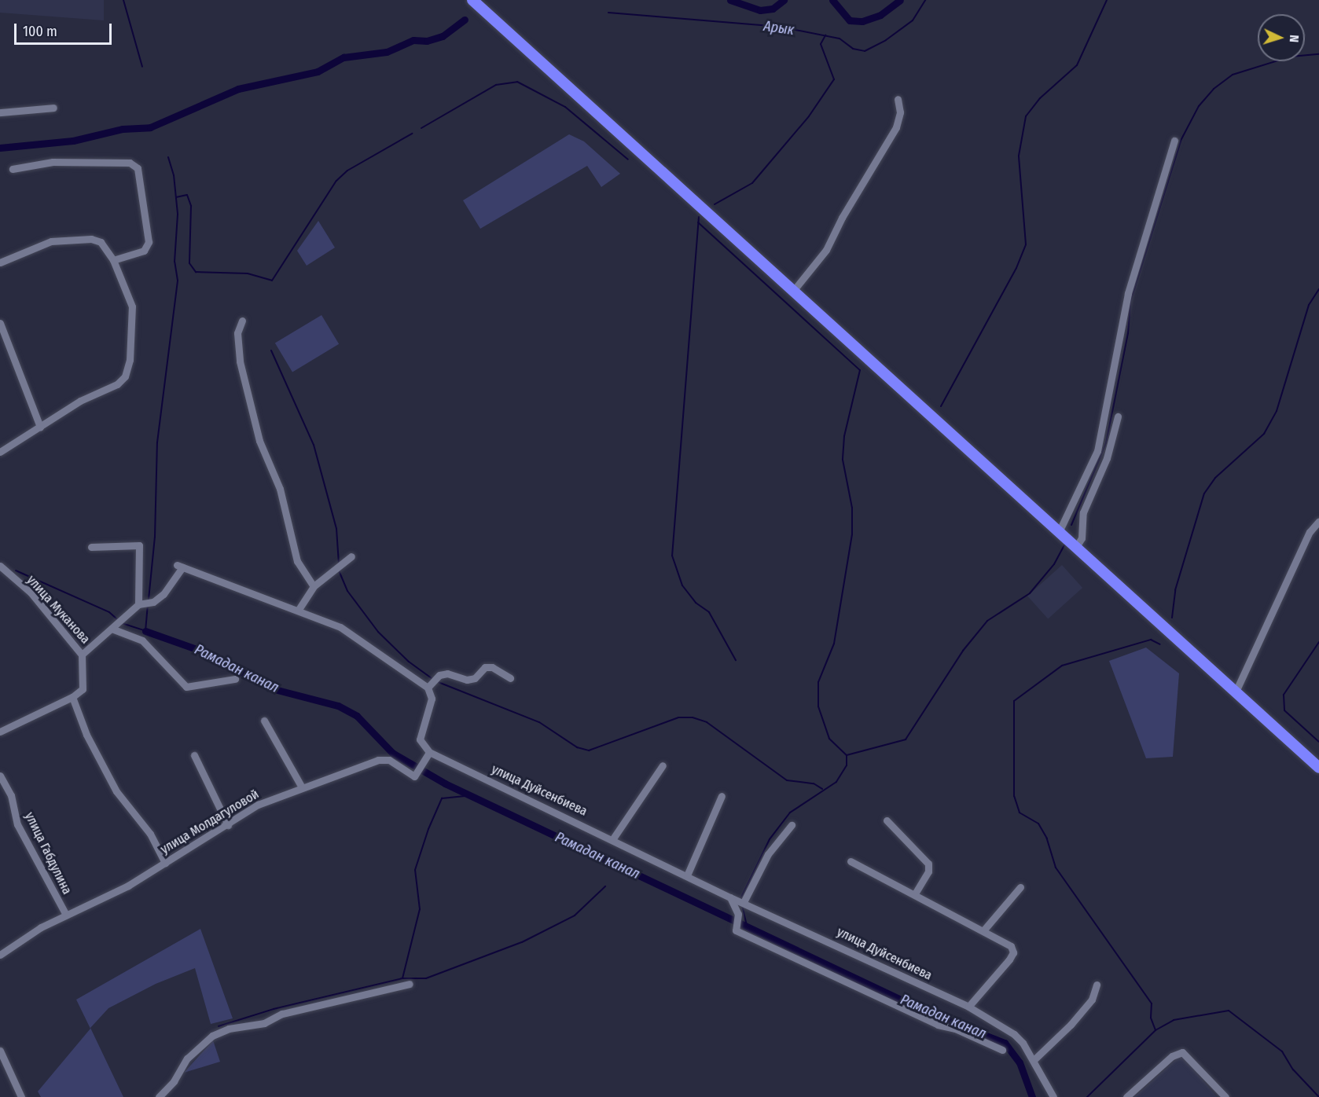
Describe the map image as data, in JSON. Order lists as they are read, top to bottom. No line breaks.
{"streets":{"street":["улица Муканова","улица Дуйсенбиева","улица Молдагуловой","улица Габдулина"]},"crossings":[["улица Дуйсенбиева","улица Молдагуловой"],["улица Молдагуловой","улица Габдулина"]],"water":["Арык","Рамадан канал"],"scale_bar":"100 m","north":"right"}
